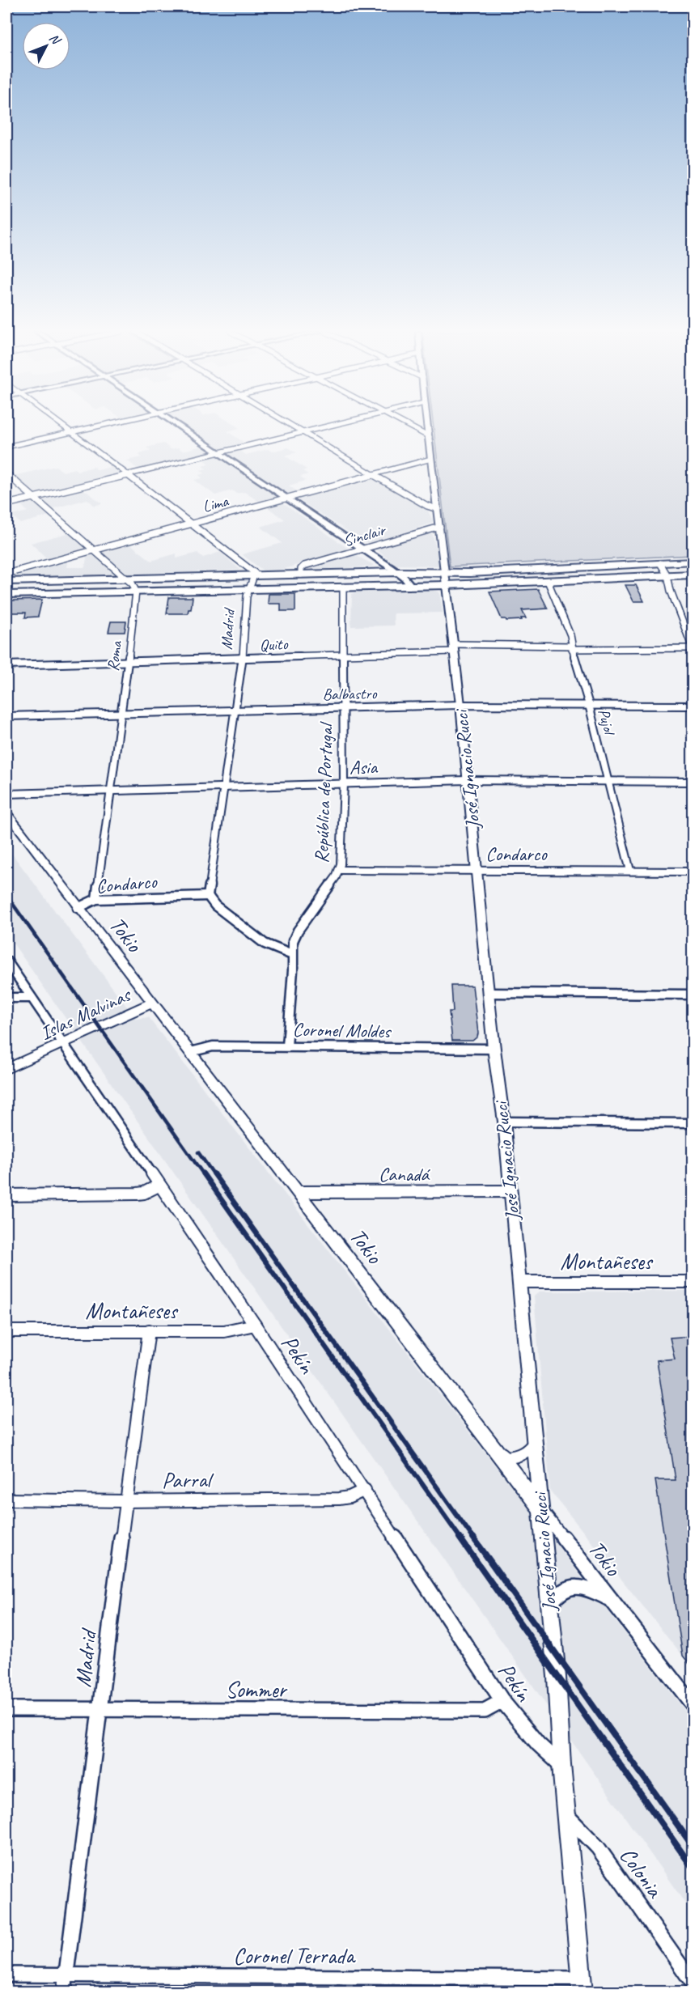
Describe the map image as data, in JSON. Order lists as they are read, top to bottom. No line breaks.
{"streets":{"street":["Lima","Sinclair","Madrid","Quito","Roma","Balbastro","Pujol","Asia","José Ignacio Rucci","República de Portugal","Condarco","Tokio","Islas Malvinas","Coronel Moldes","Canadá","Montañeses","Pekín","Parral","Sommer","Colonia","Coronel Terrada"]},"crossings":[["Lima","José Ignacio Rucci"],["Sinclair","José Ignacio Rucci"],["Madrid","Quito"],["Madrid","Balbastro"],["Madrid","Asia"],["Madrid","Condarco"],["Madrid","Montañeses"],["Madrid","Parral"],["Madrid","Sommer"],["Madrid","Coronel Terrada"],["Quito","Roma"],["Quito","Pujol"],["Quito","José Ignacio Rucci"],["Quito","República de Portugal"],["Roma","Balbastro"],["Roma","Asia"],["Roma","Condarco"],["Balbastro","Pujol"],["Balbastro","José Ignacio Rucci"],["Balbastro","República de Portugal"],["Pujol","Asia"],["Pujol","Condarco"],["Asia","José Ignacio Rucci"],["Asia","República de Portugal"],["José Ignacio Rucci","Condarco"],["José Ignacio Rucci","Tokio"],["José Ignacio Rucci","Coronel Moldes"],["José Ignacio Rucci","Canadá"],["José Ignacio Rucci","Montañeses"],["José Ignacio Rucci","Pekín"],["José Ignacio Rucci","Colonia"],["José Ignacio Rucci","Coronel Terrada"],["República de Portugal","Condarco"],["República de Portugal","Coronel Moldes"],["Condarco","Tokio"],["Tokio","Islas Malvinas"],["Tokio","Coronel Moldes"],["Tokio","Canadá"],["Islas Malvinas","Pekín"],["Montañeses","Pekín"],["Pekín","Parral"],["Pekín","Sommer"]],"north":"top right"}
